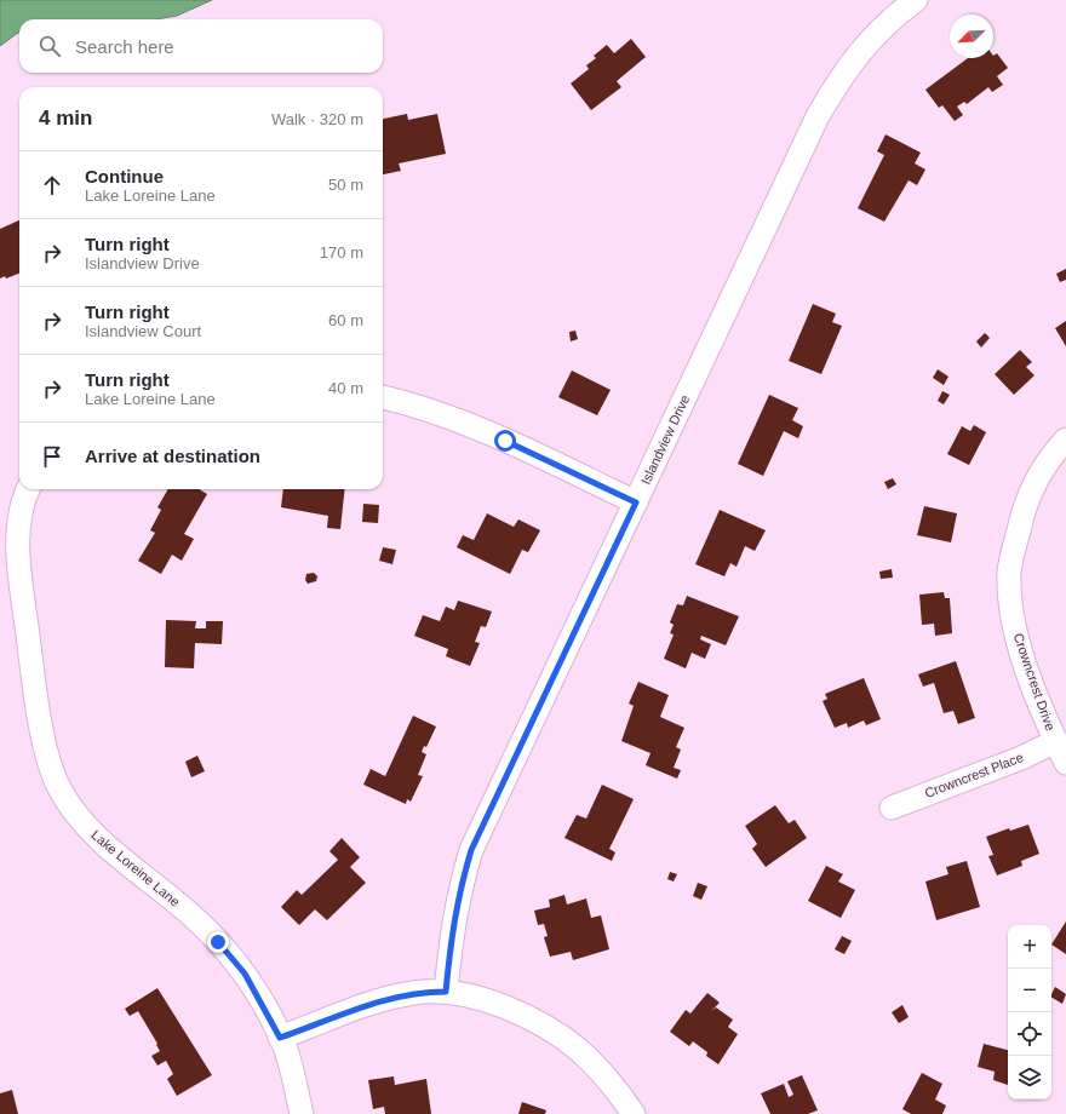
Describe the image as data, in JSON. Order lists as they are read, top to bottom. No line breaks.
{"streets":{"street":["Islandview Drive","Crowncrest Drive","Crowncrest Place","Lake Loreine Lane"]},"crossings":[["Crowncrest Drive","Crowncrest Place"]],"north":"bottom left","page":{"search":"Search here","heading":["4 min","Walk · 320 m"],"list":[["Continue","Lake Loreine Lane","50 m"],["Turn right","Islandview Drive","170 m"],["Turn right","Islandview Court","60 m"],["Turn right","Lake Loreine Lane","40 m"],"Arrive at destination"],"map_buttons":["+","−"]}}
